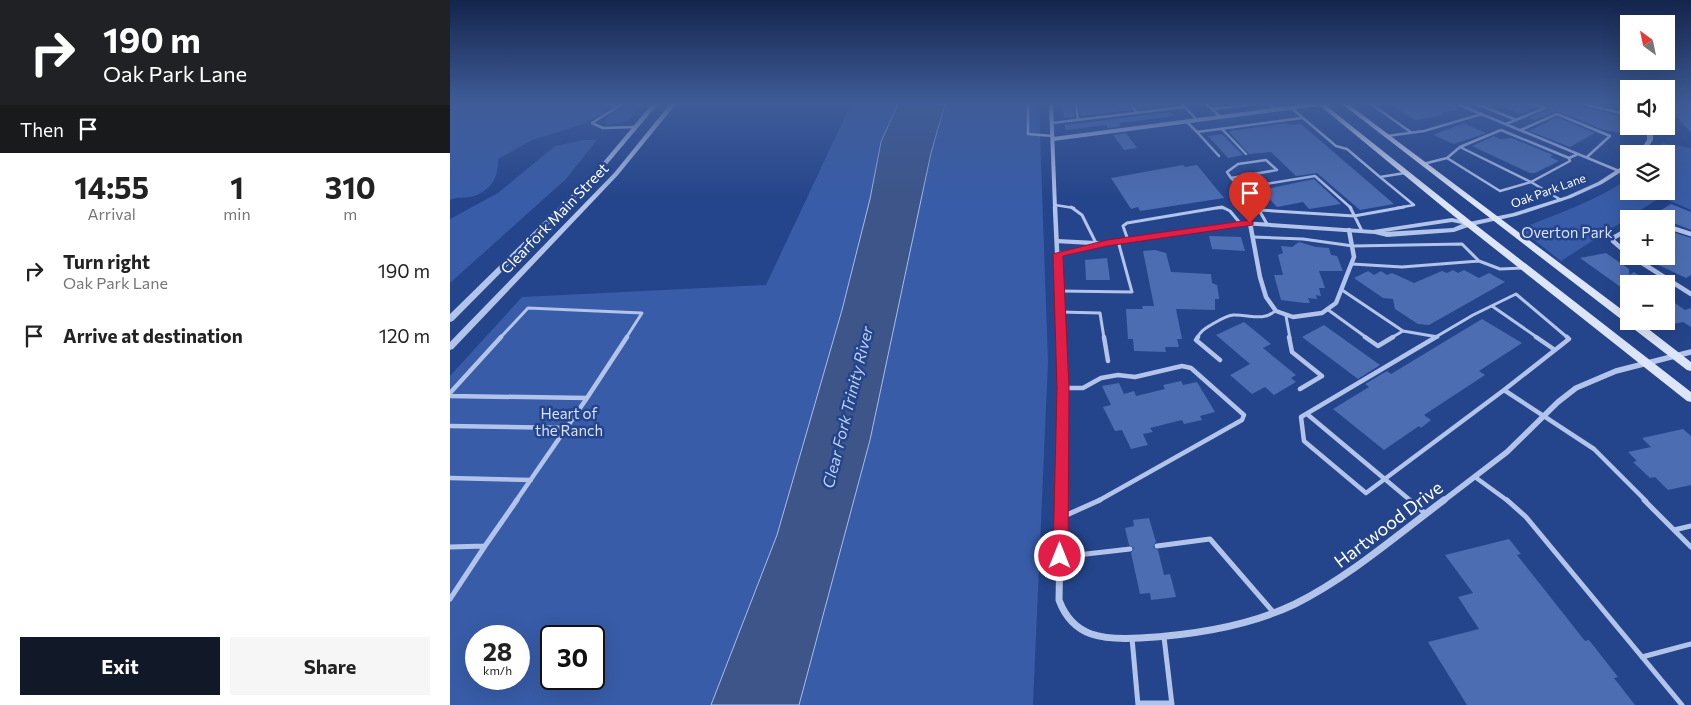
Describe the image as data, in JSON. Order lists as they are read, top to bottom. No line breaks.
{"streets":{"street":["Oak Park Lane","Clearfork Main Street","Hartwood Drive"]},"water":["Clear Fork Trinity River"],"parks":["Overton Park","Heart of the Ranch"],"north":"top left","page":{"turn":["190 m","Oak Park Lane"],"map_buttons":["+","−"],"then":"Then","eta":["14:55","Arrival","1","min","310","m"],"list":[{"name":"Turn right","note":"Oak Park Lane","value":"190 m"},{"name":"Arrive at destination","value":"120 m"}],"speed":"28 km/h","limit":"30","buttons":["Exit","Share"]}}
